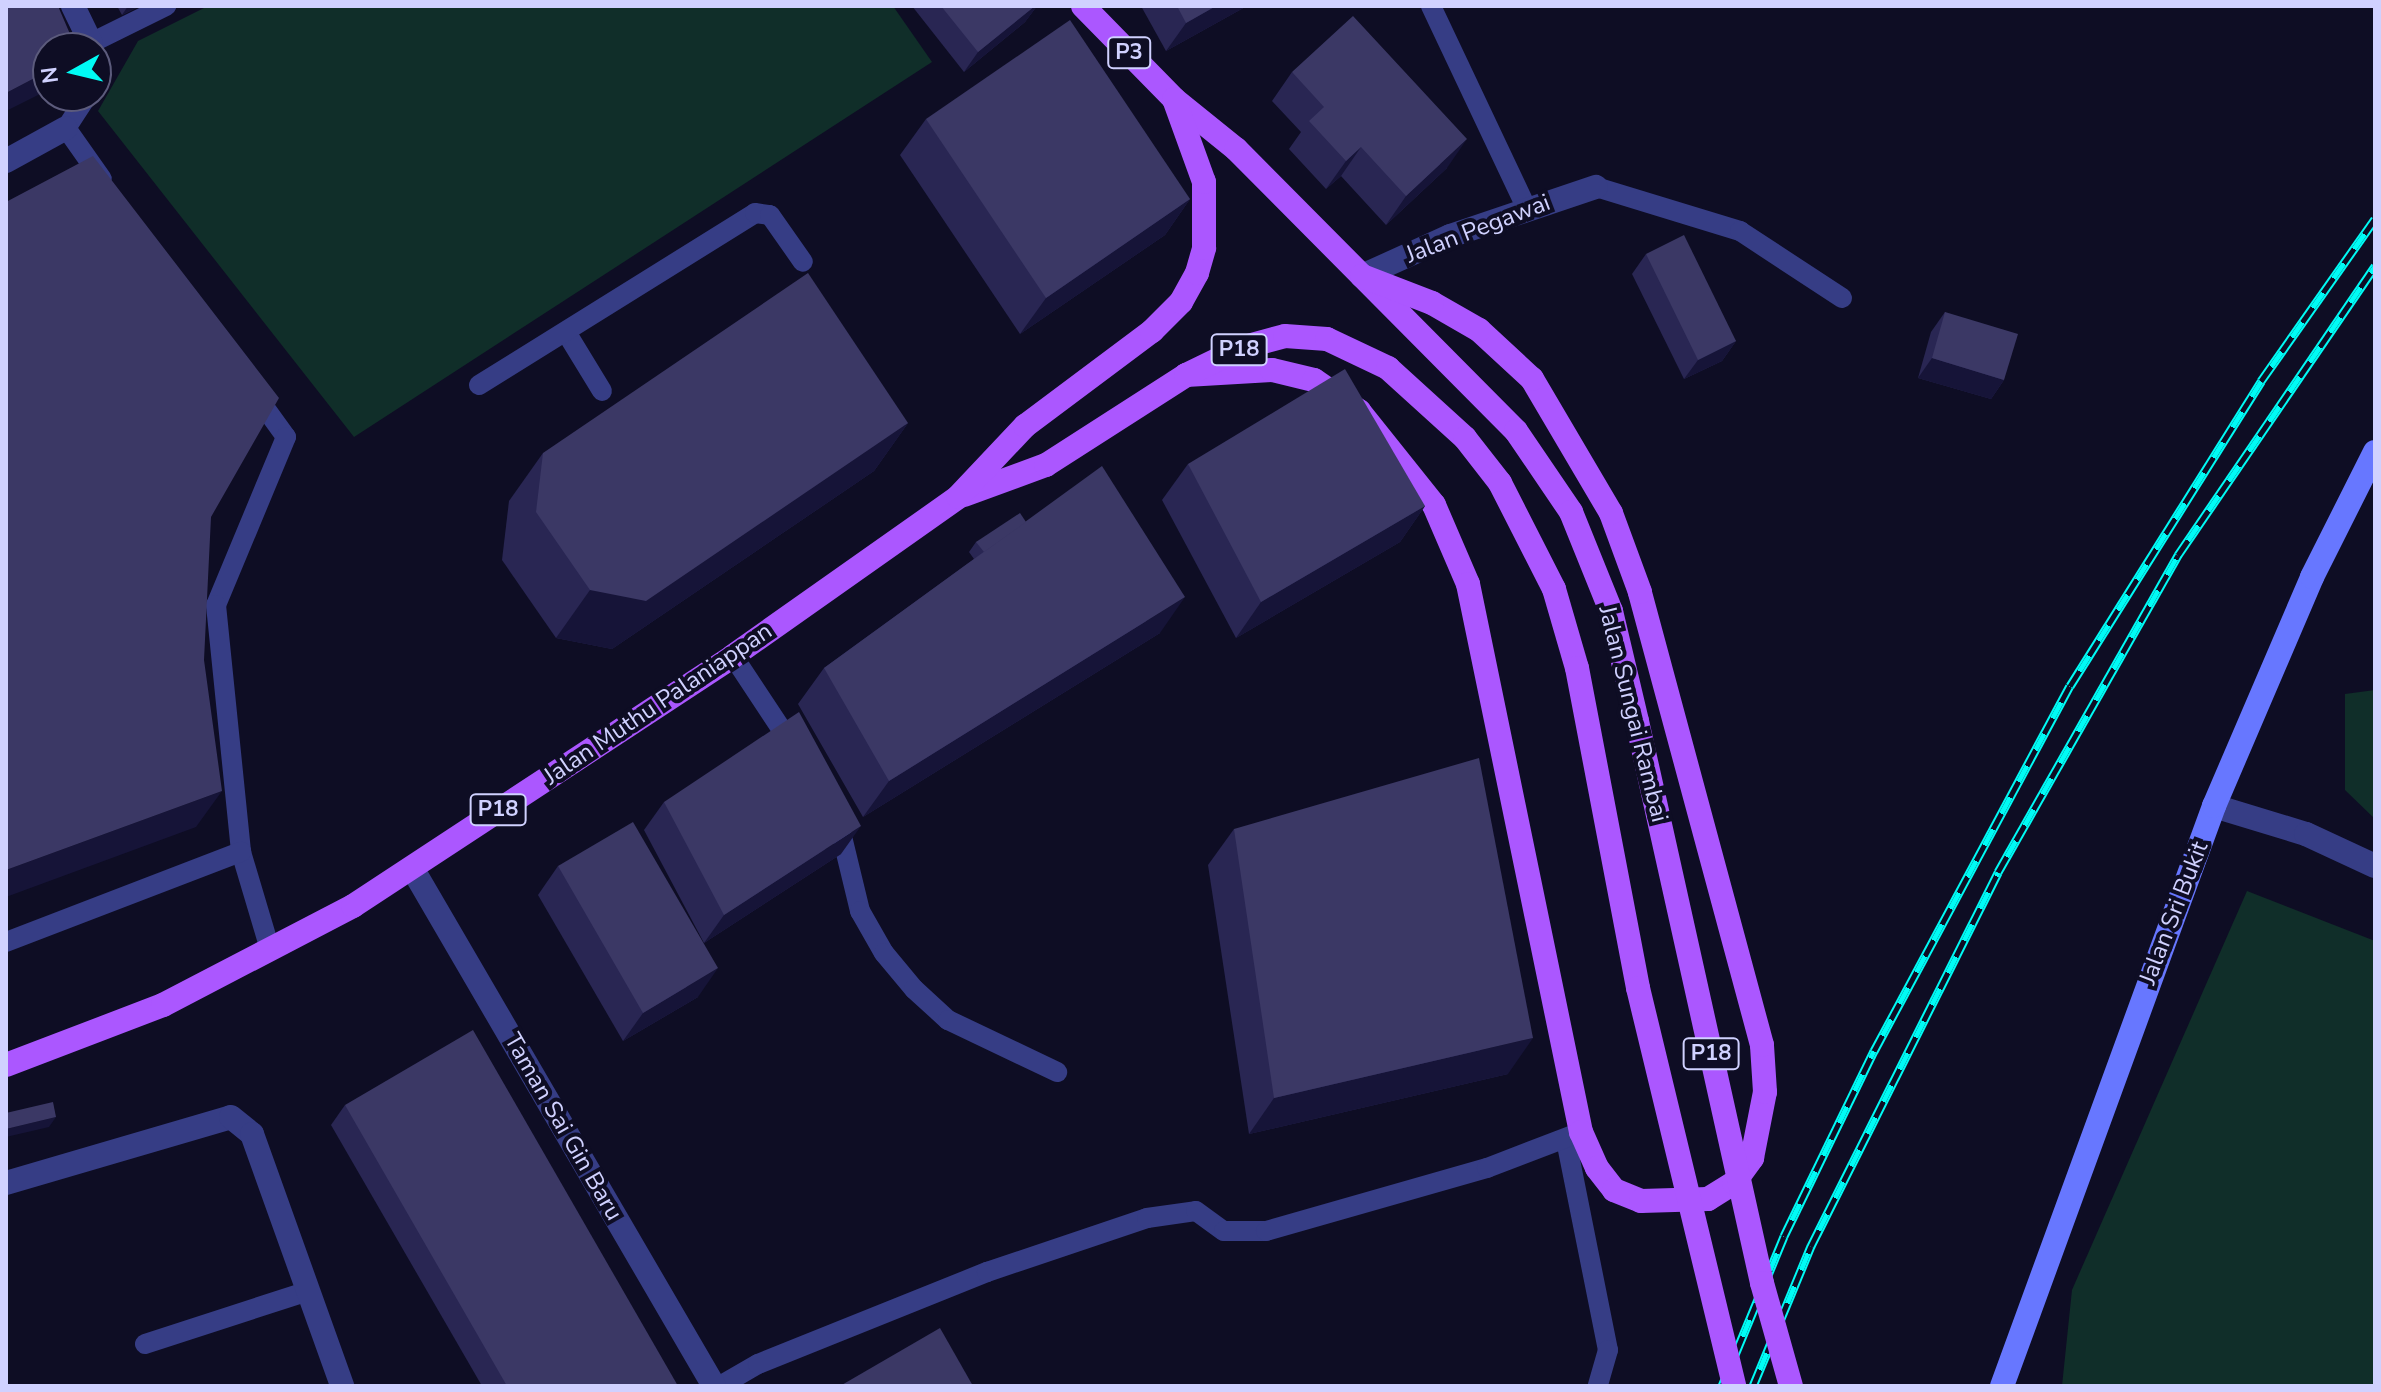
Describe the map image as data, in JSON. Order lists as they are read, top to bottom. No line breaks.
{"streets":{"main road":["P3","P18","Jalan Muthu Palaniappan","Jalan Sungai Rambai"],"street":["Jalan Pegawai","Jalan Sri Bukit","Taman Sai Gin Baru"]},"crossings":[["P3","Jalan Muthu Palaniappan"],["P3","Jalan Sungai Rambai"],["Jalan Pegawai","Jalan Sungai Rambai"],["Jalan Muthu Palaniappan","Jalan Sungai Rambai"],["Jalan Muthu Palaniappan","Taman Sai Gin Baru"]],"north":"left"}
